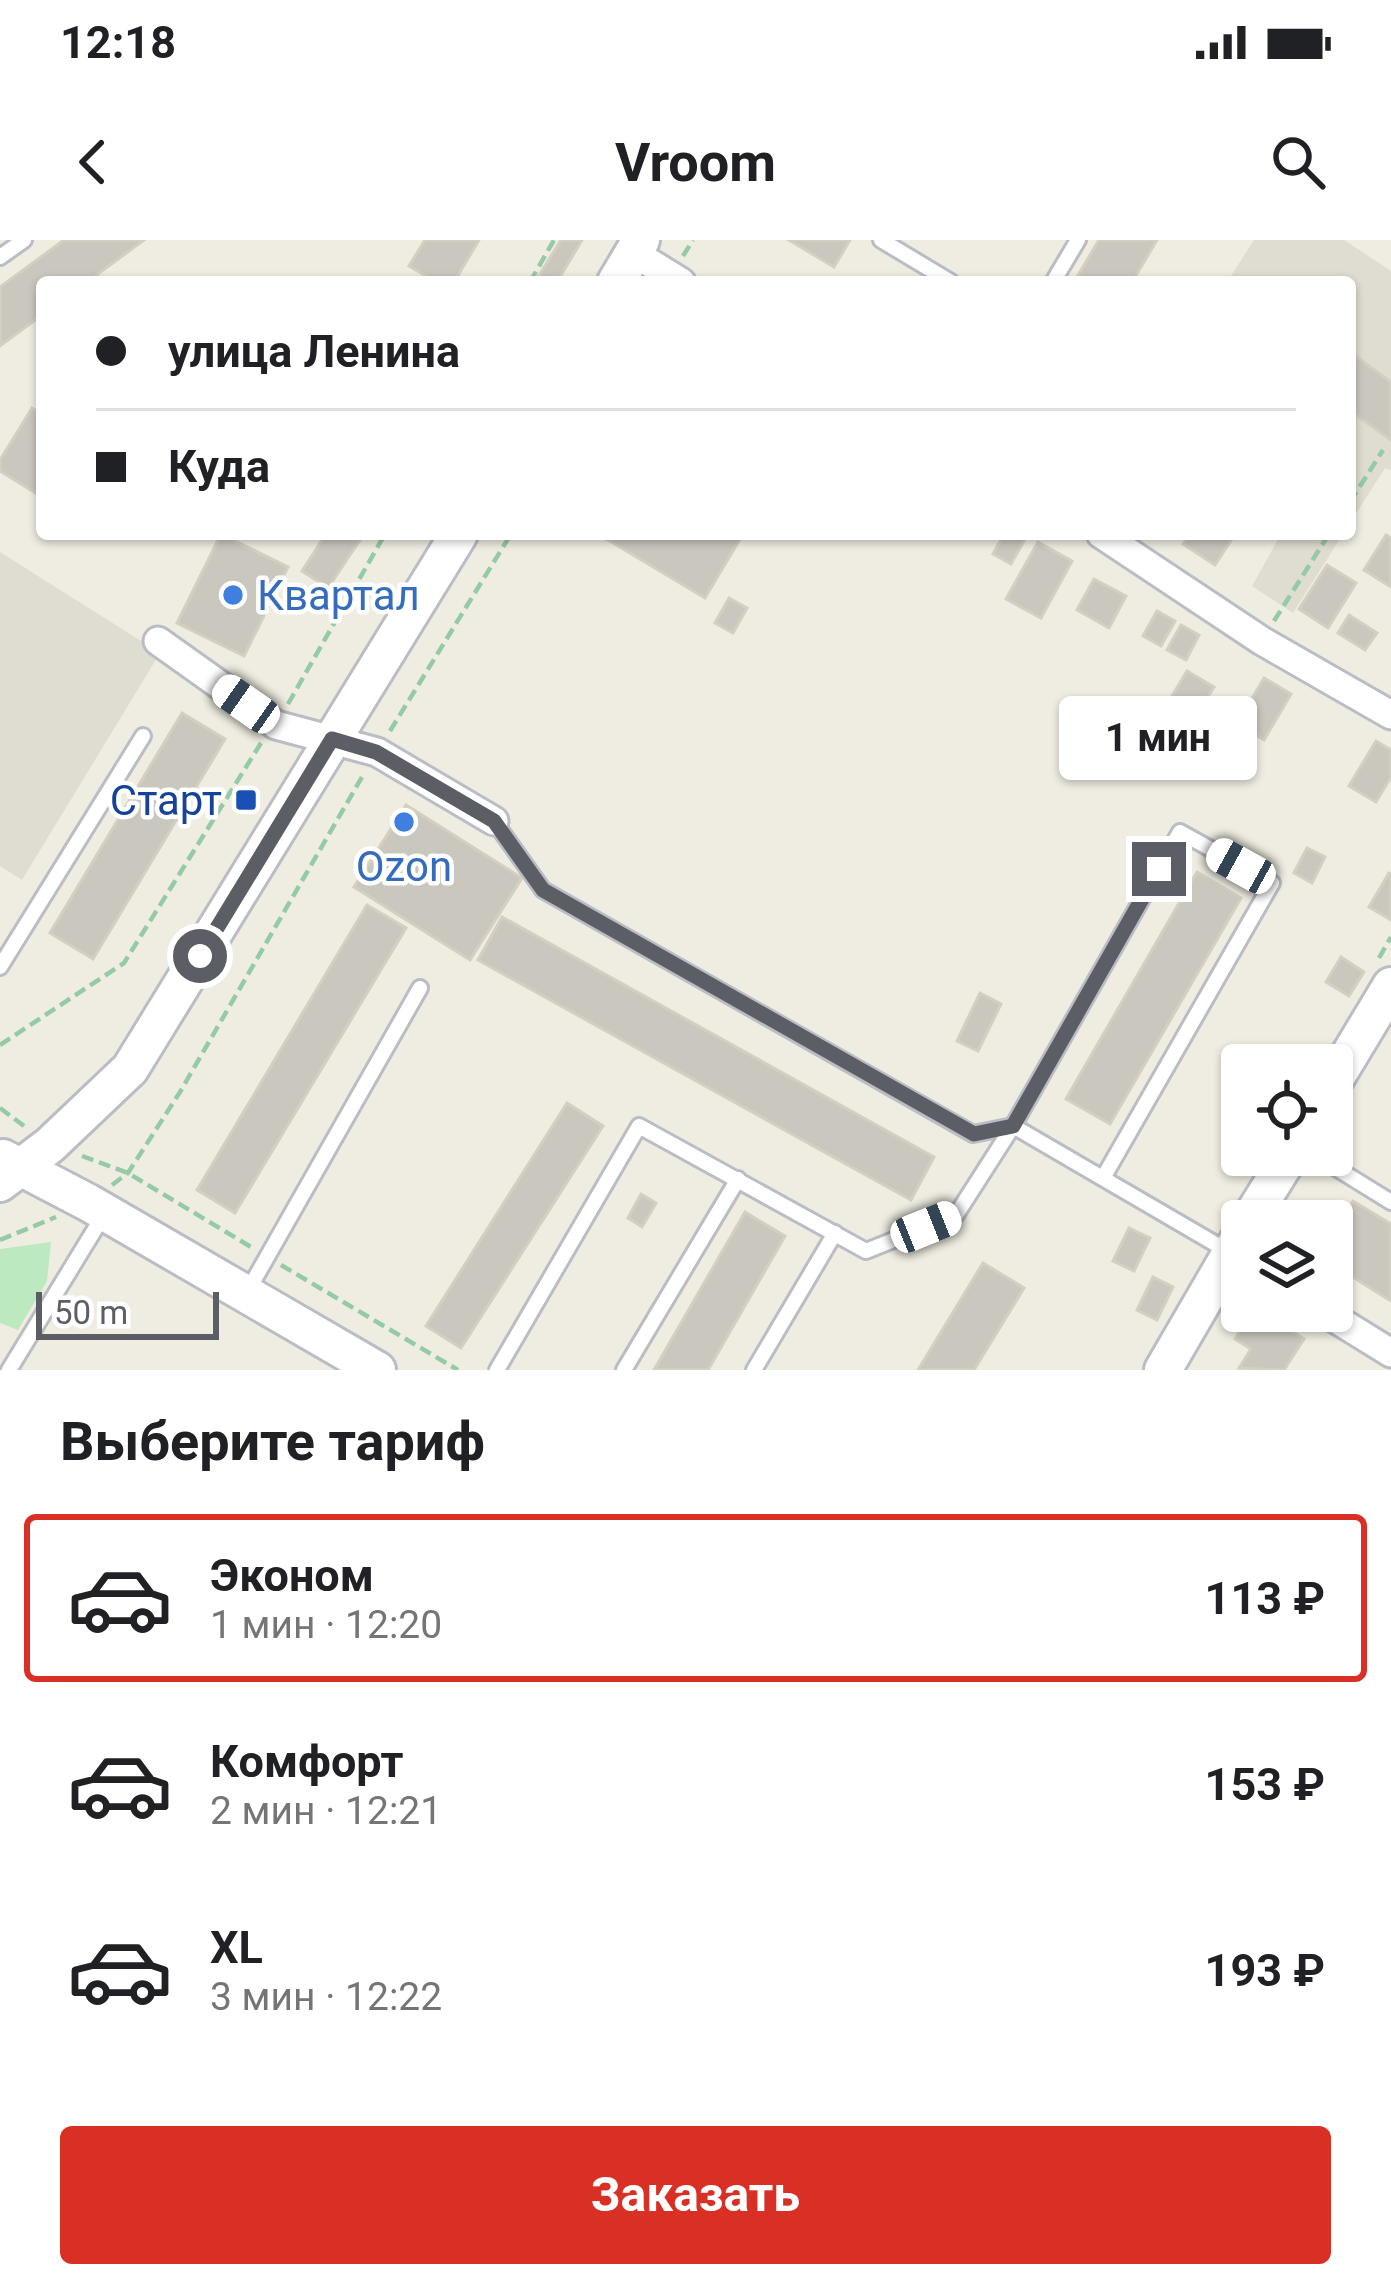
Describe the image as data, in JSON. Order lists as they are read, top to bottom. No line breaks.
{"places":{"other":["Квартал","Ozon"],"transit":["Старт"]},"scale_bar":"50 m","page":{"status":"12:18","header":"Vroom","banner":["улица Ленина","Куда"],"bubble":"1 мин","scale":"50 m","heading":"Выберите тариф","list":[{"name":"Эконом","note":"1 мин · 12:20","value":"113 ₽"},{"name":"Комфорт","note":"2 мин · 12:21","value":"153 ₽"},{"name":"XL","note":"3 мин · 12:22","value":"193 ₽"}],"buttons":"Заказать"}}
